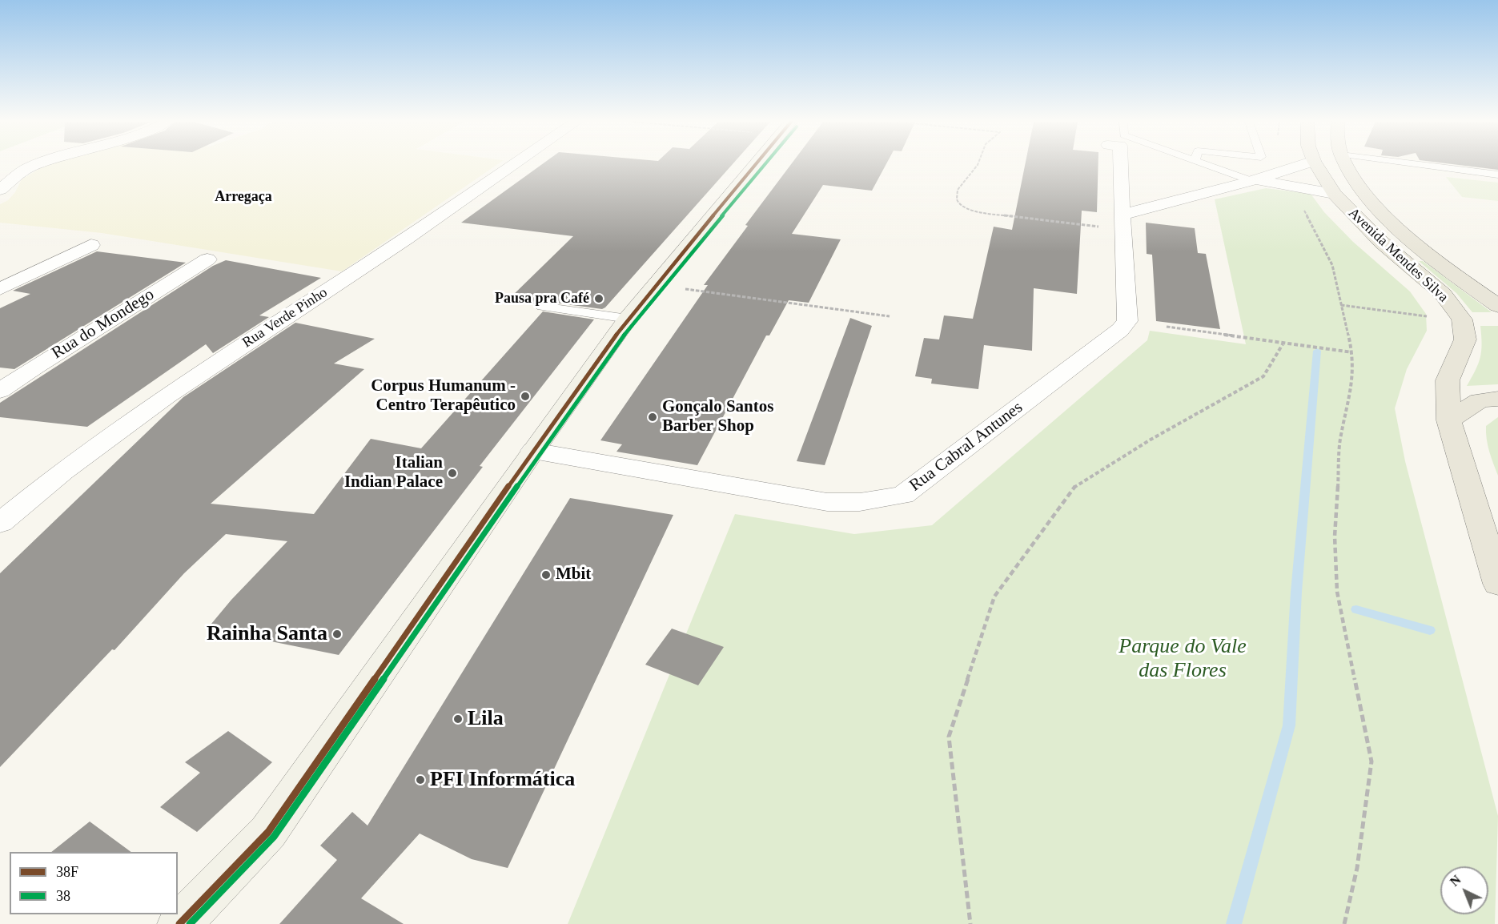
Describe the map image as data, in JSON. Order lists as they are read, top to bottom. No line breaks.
{"streets":{"main road":["Avenida Mendes Silva"],"street":["Rua Verde Pinho","Rua do Mondego","Rua Cabral Antunes"]},"districts":["Arregaça"],"parks":["Parque do Vale das Flores"],"places":["Pausa pra Café","Corpus Humanum - Centro Terapêutico","Gonçalo Santos Barber Shop","Italian Indian Palace","Mbit","Rainha Santa","Lila","PFI Informática"],"lines":["transit line 38F","transit line 38"],"legend":["38F","38"],"north":"top left"}
